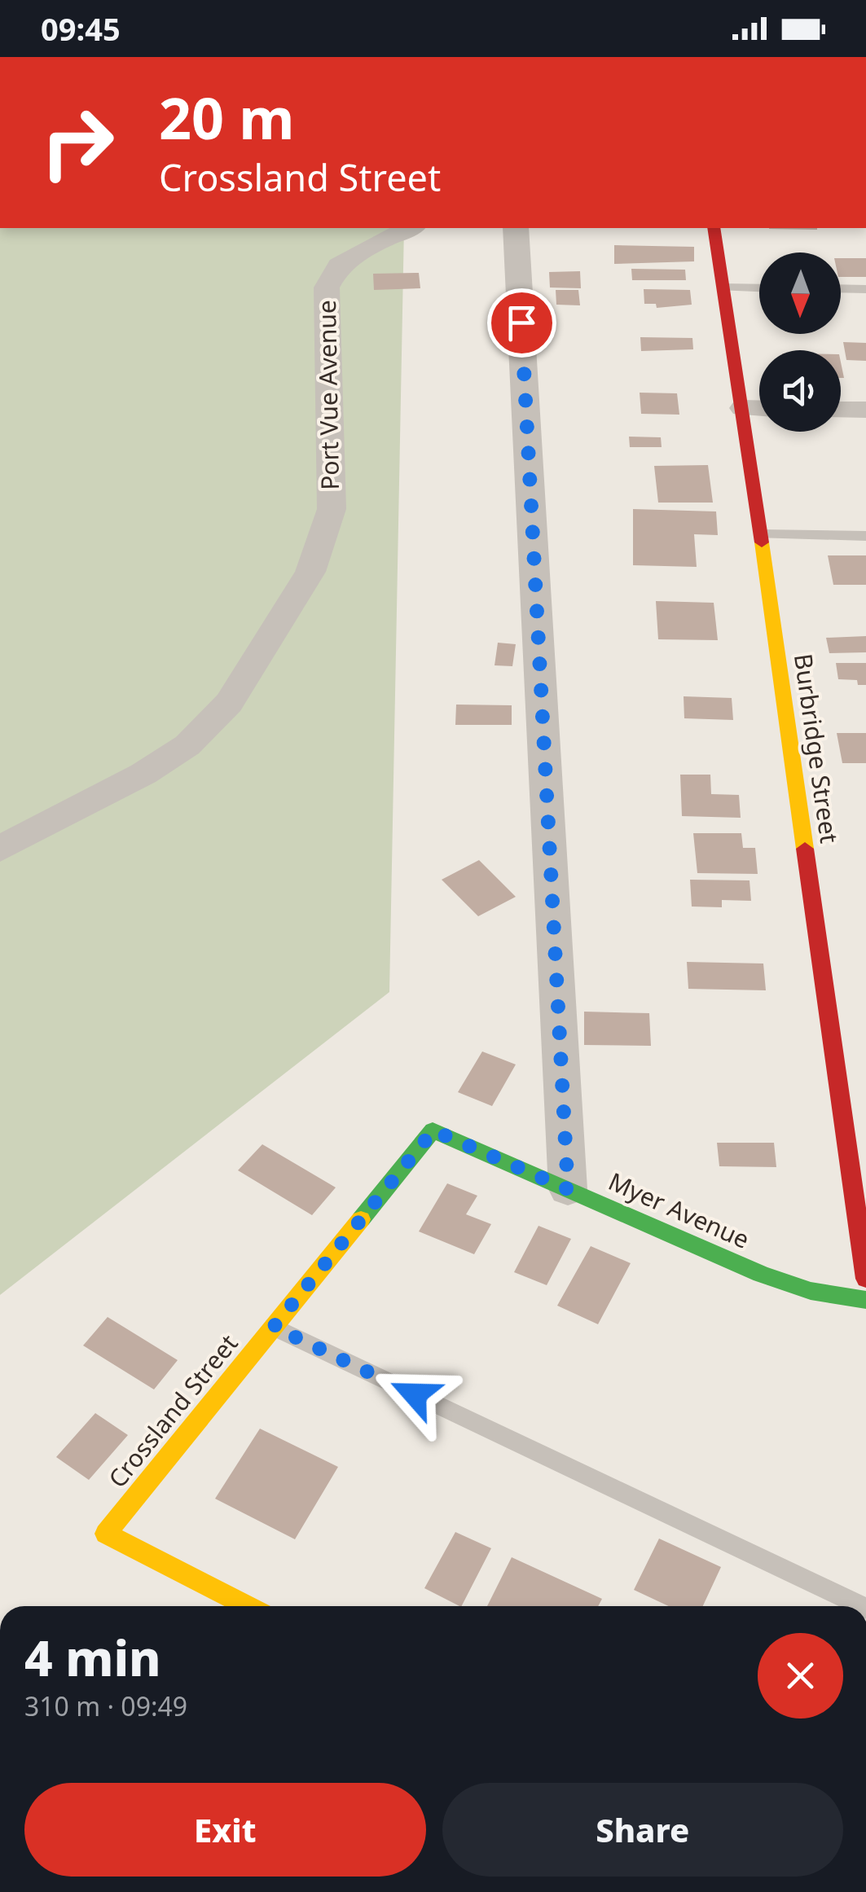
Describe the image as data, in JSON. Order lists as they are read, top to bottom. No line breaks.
{"streets":{"street":["Port Vue Avenue","Burbridge Street","Myer Avenue","Crossland Street"]},"crossings":[["Myer Avenue","Crossland Street"]],"north":"bottom","page":{"status":"09:45","turn":["20 m","Crossland Street"],"heading":["4 min","310 m · 09:49"],"buttons":["Exit","Share"]}}
